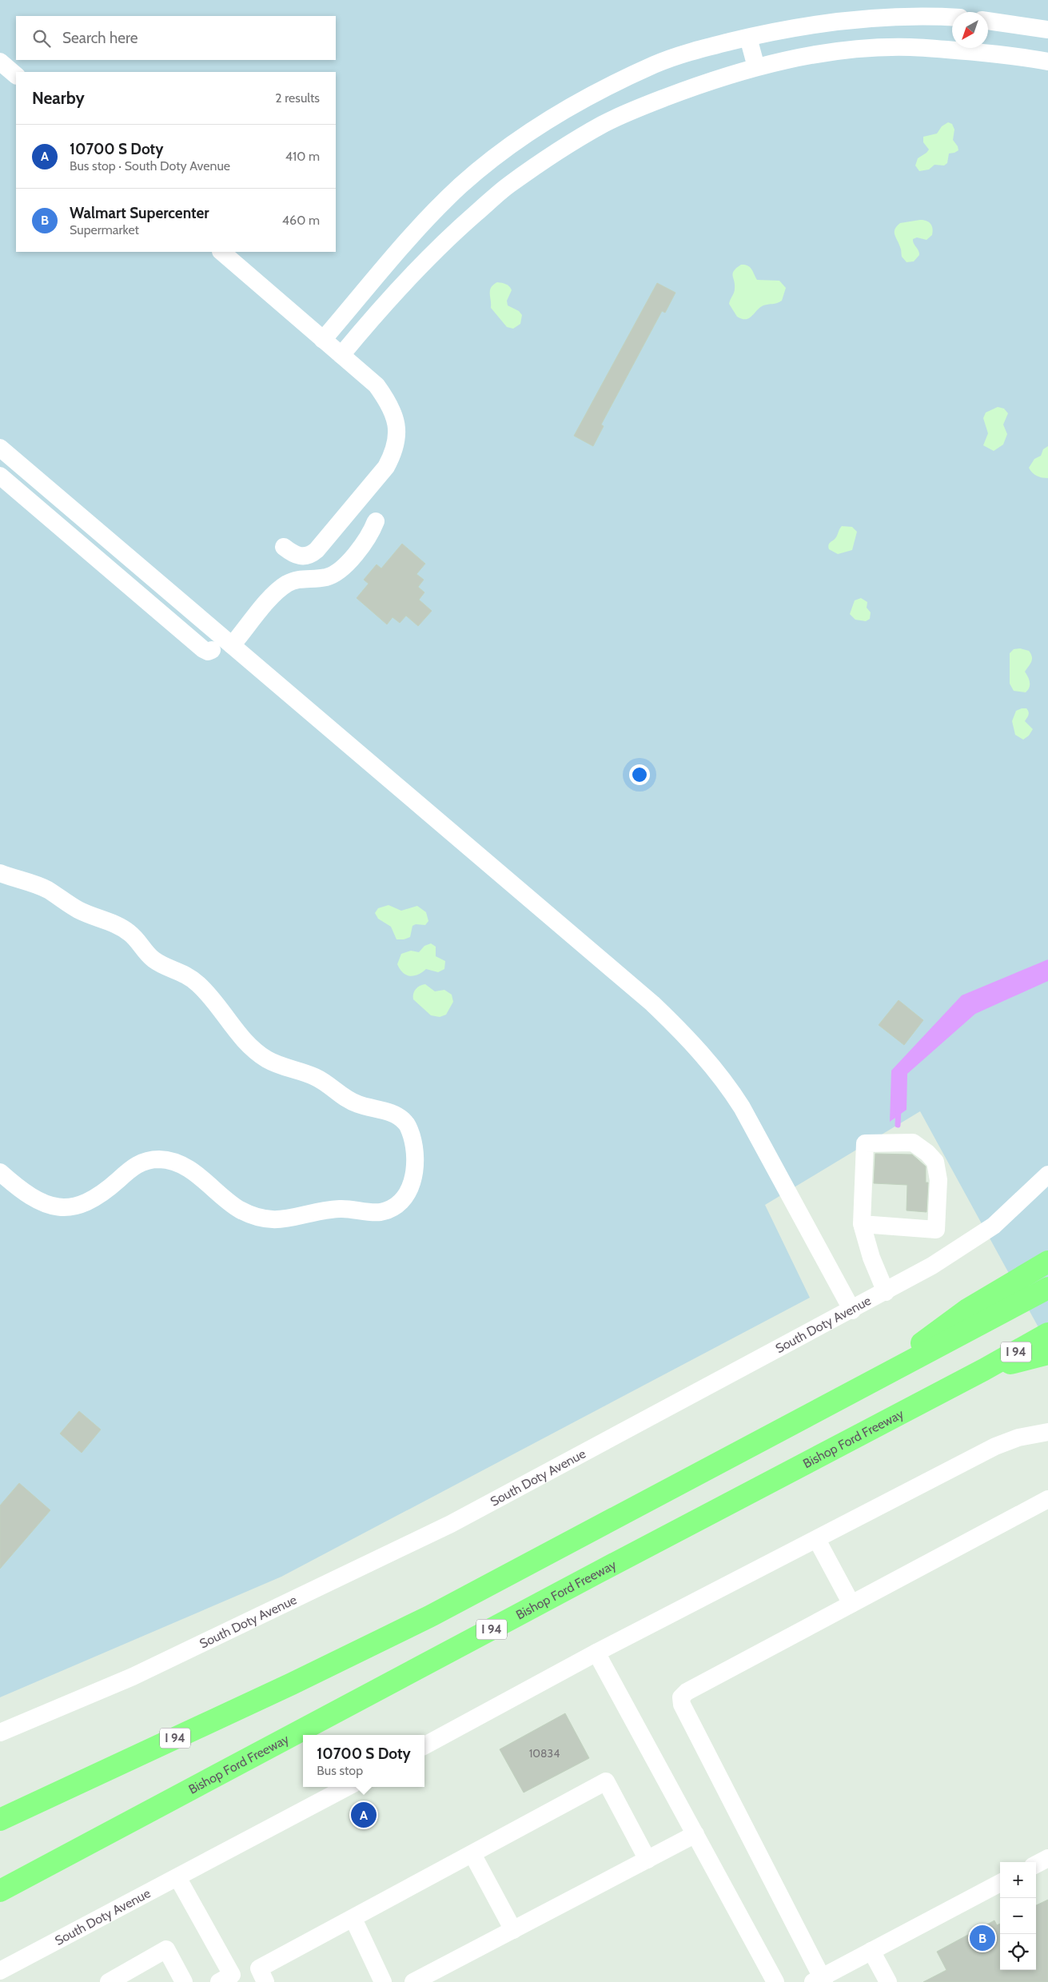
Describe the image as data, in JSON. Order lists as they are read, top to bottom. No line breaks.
{"streets":{"highway":["I 94","Bishop Ford Freeway"],"street":["South Doty Avenue"]},"house_numbers":["10834"],"north":"bottom left","page":{"search":"Search here","heading":["Nearby","2 results"],"list":[{"mark":"A","name":"10700 S Doty","note":"Bus stop · South Doty Avenue","value":"410 m"},{"mark":"B","name":"Walmart Supercenter","note":"Supermarket","value":"460 m"}],"popup":["10700 S Doty","Bus stop"],"pins":["A","B"],"map_buttons":["+","−"]}}
